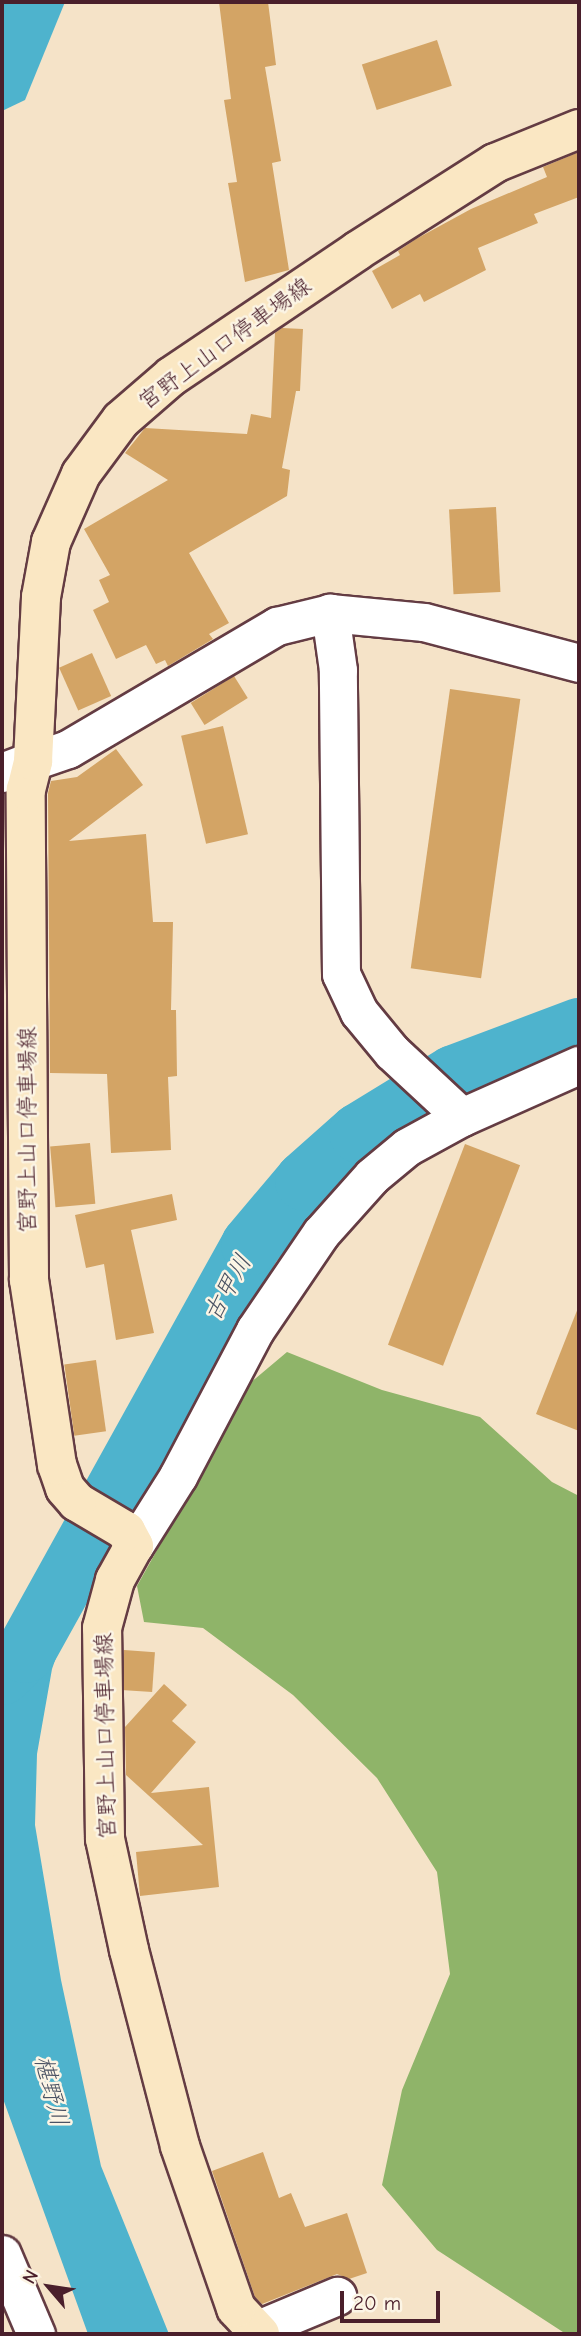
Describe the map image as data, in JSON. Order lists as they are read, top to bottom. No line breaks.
{"streets":{"main road":["宮野上山口停車場線"]},"water":["古甲川","椹野川"],"scale_bar":"20 m","north":"top left"}
